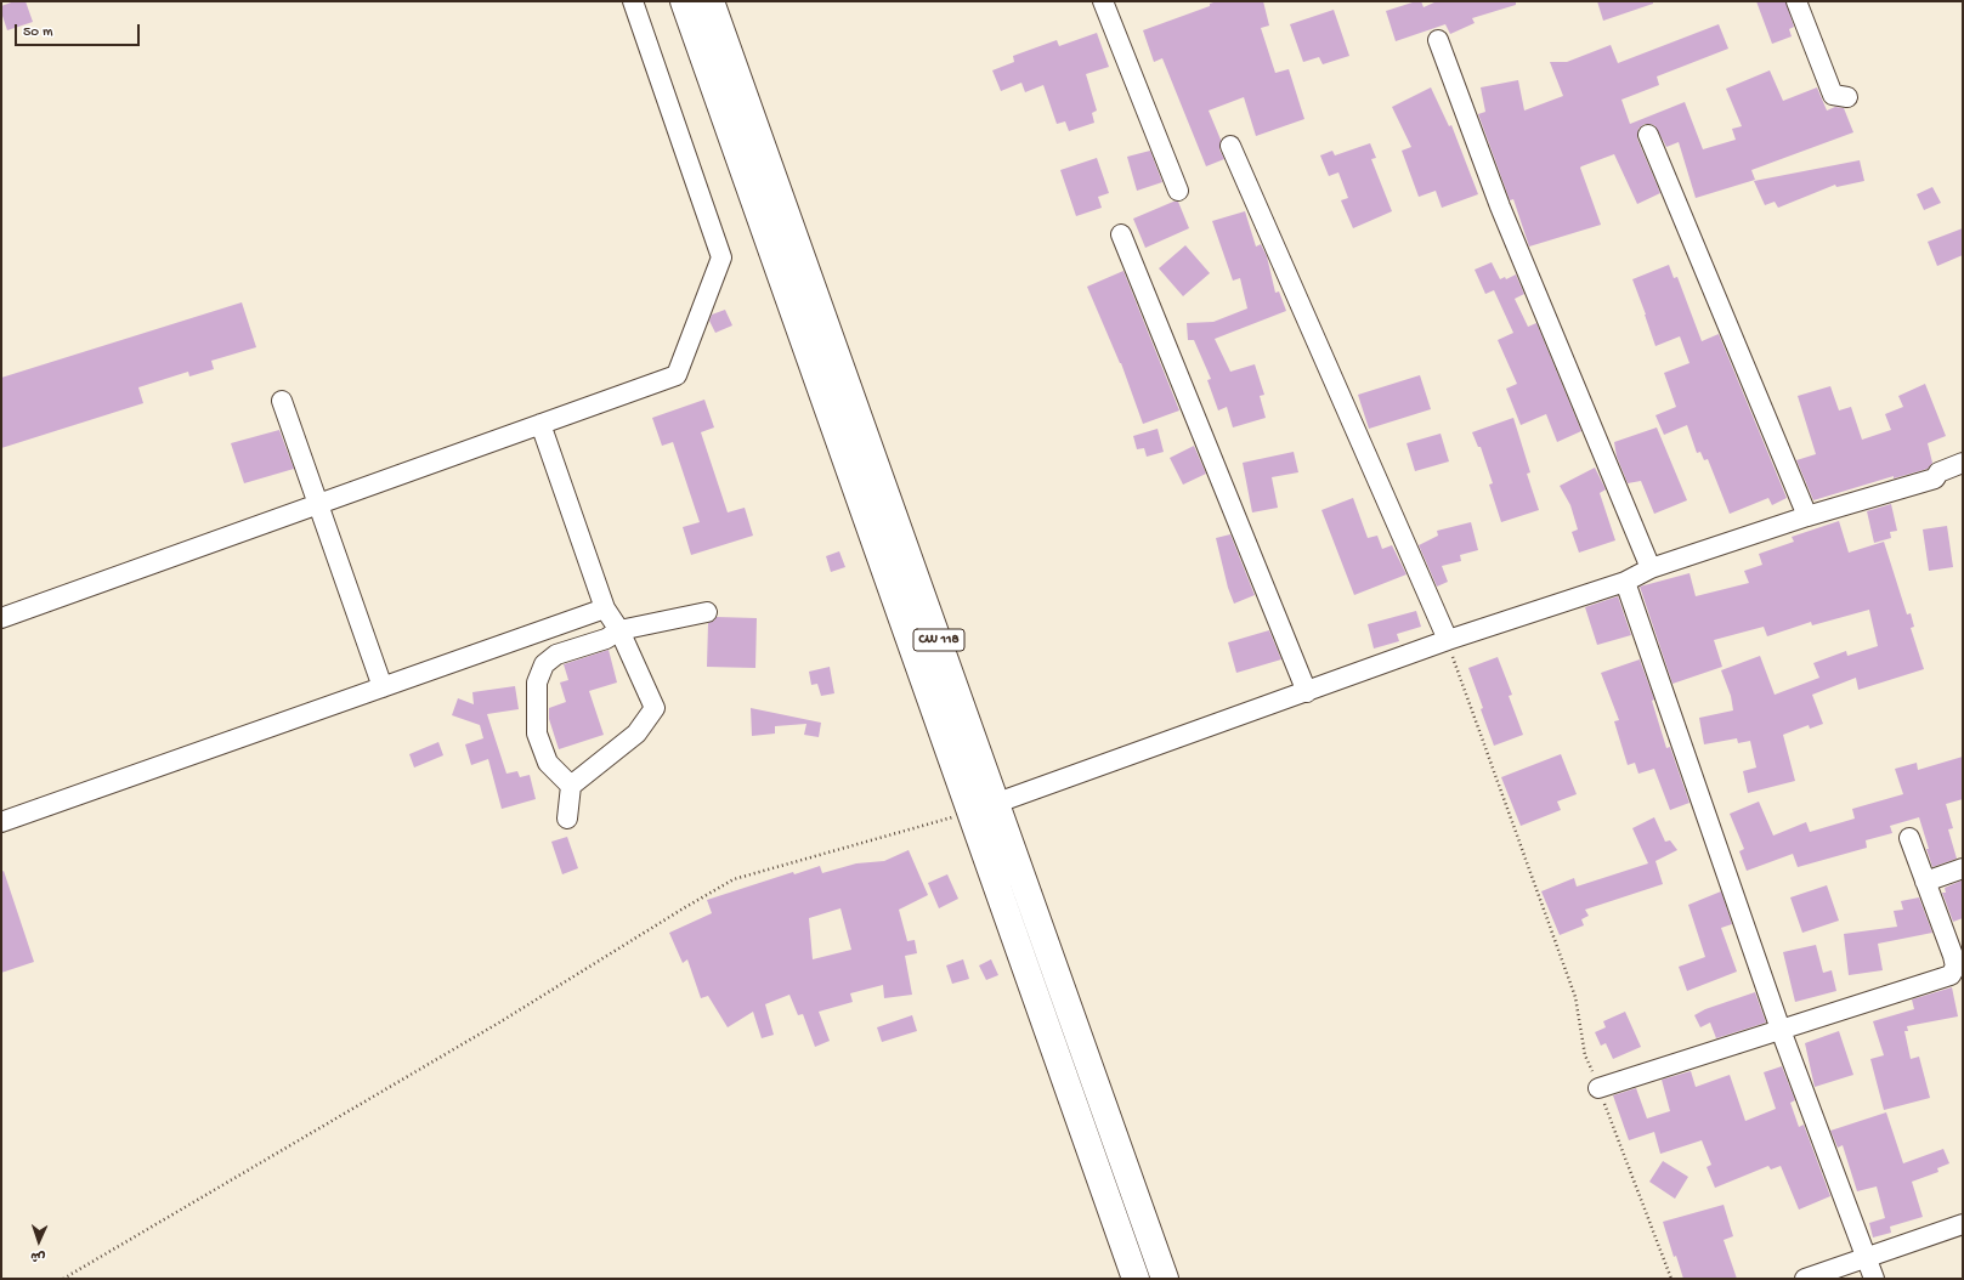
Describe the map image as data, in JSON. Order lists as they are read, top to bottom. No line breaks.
{"streets":{"highway":["CW 118"]},"scale_bar":"50 m","north":"bottom"}
